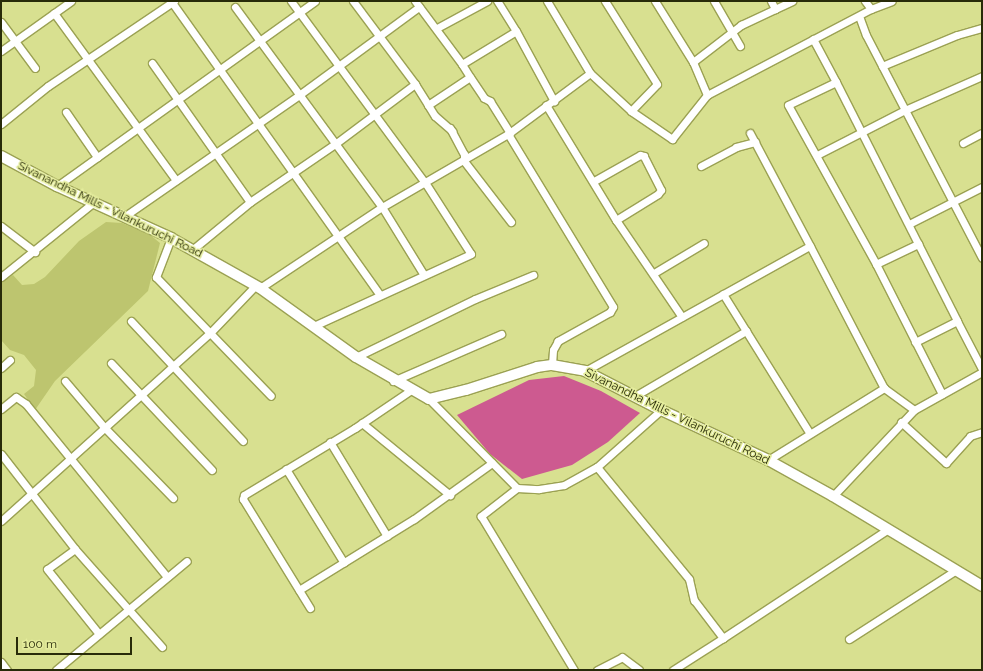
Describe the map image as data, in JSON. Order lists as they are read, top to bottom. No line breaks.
{"streets":{"main road":["Sivanandha Mills - Vilankuruchi Road"]},"scale_bar":"100 m"}
